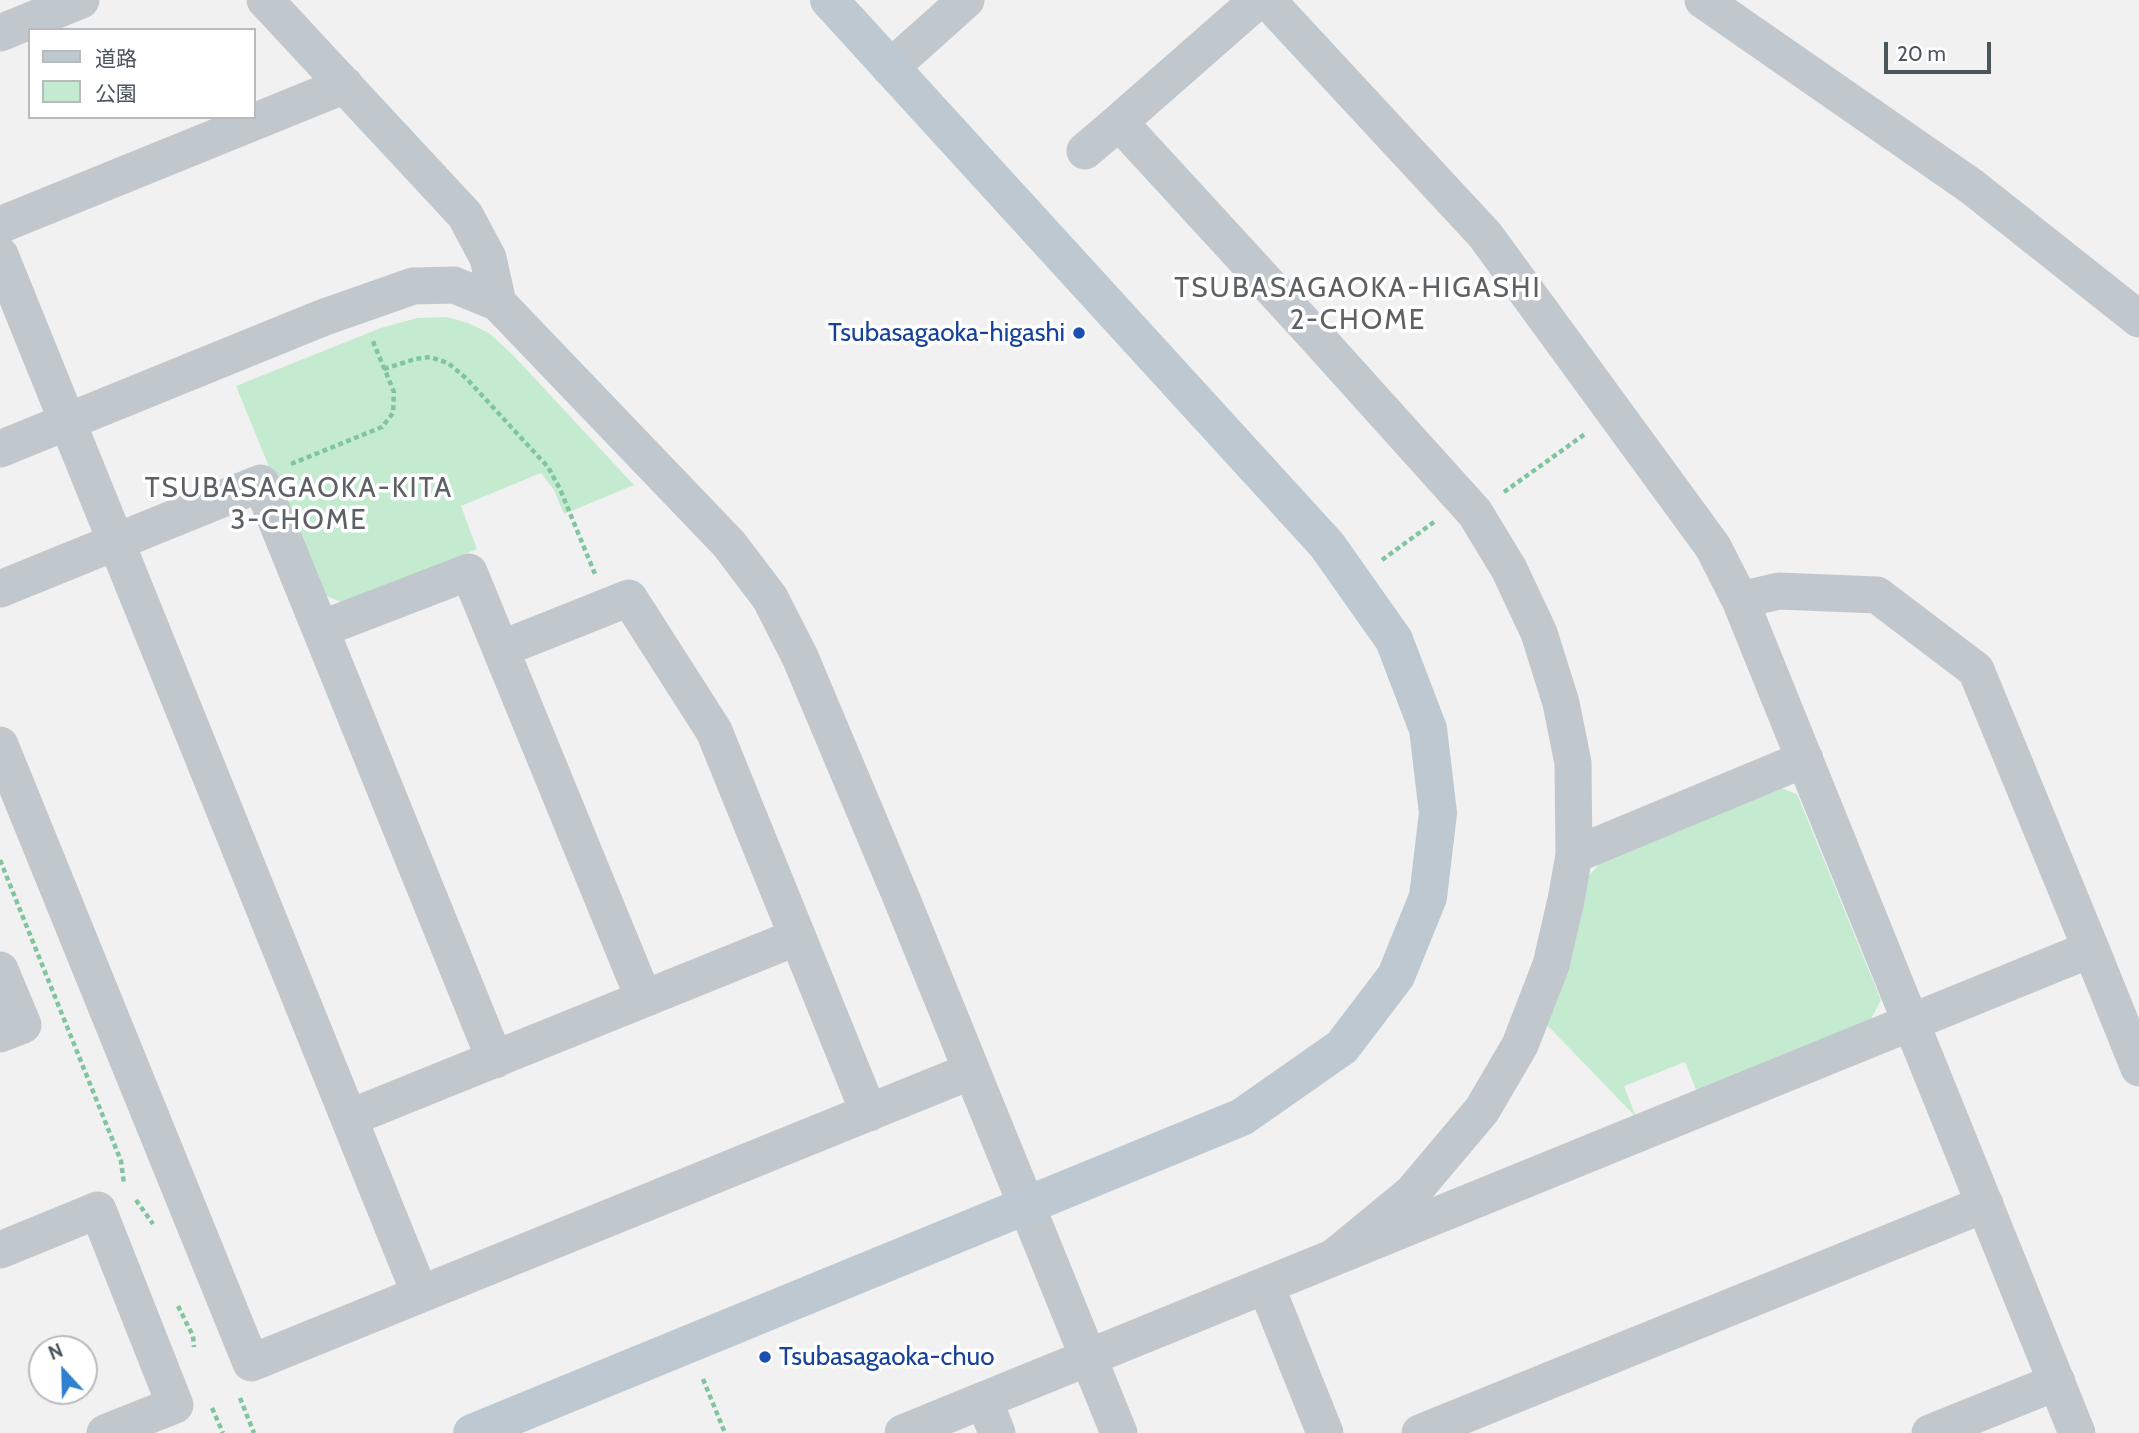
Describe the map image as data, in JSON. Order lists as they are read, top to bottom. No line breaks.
{"districts":["TSUBASAGAOKA-HIGASHI 2-CHOME","TSUBASAGAOKA-KITA 3-CHOME"],"places":["Tsubasagaoka-higashi","Tsubasagaoka-chuo"],"legend":["道路","公園"],"scale_bar":"20 m","north":"top"}
